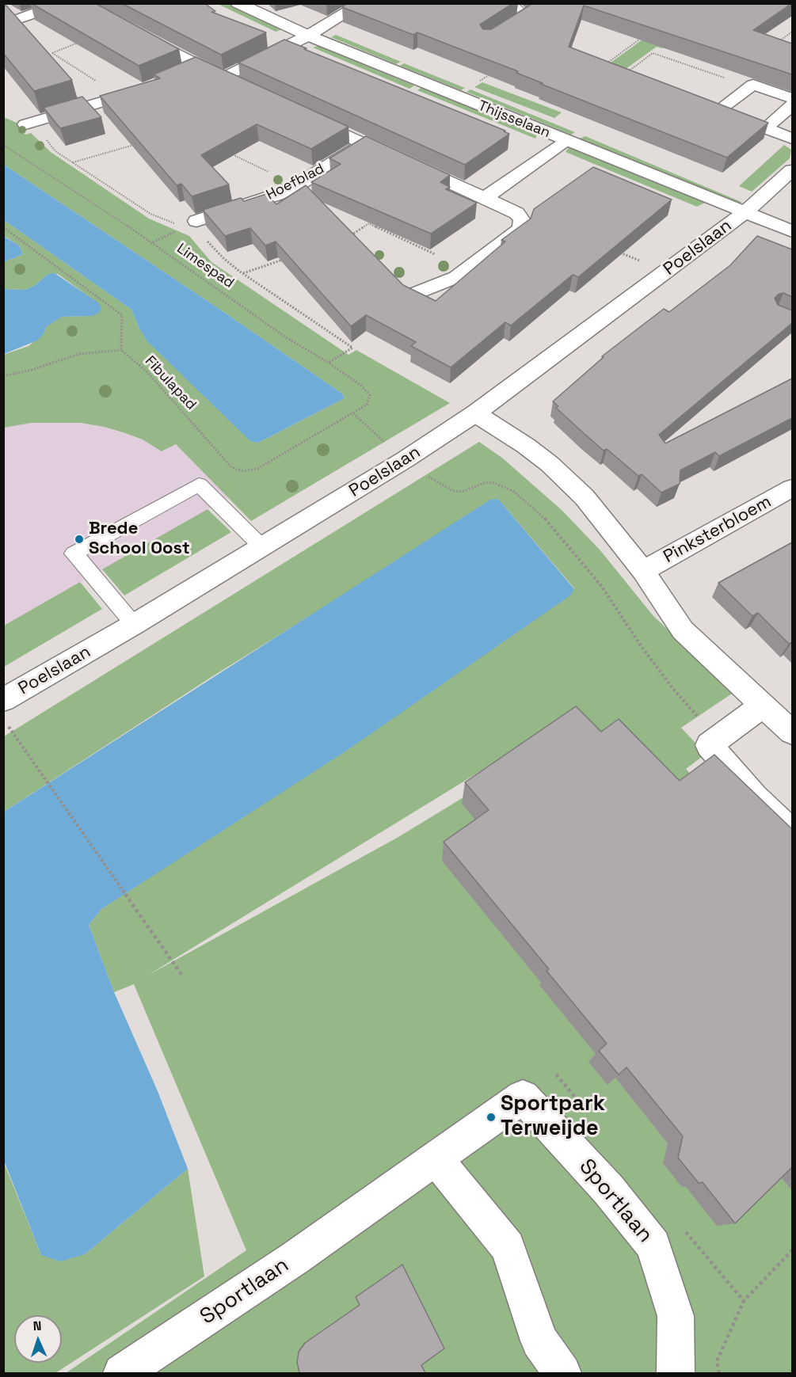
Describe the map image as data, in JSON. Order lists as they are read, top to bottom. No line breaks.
{"streets":{"street":["Thijsselaan","Hoefblad","Poelslaan","Pinksterbloem","Sportlaan"],"path":["Limespad","Fibulapad"]},"crossings":[["Thijsselaan","Poelslaan"],["Poelslaan","Pinksterbloem"],["Limespad","Fibulapad"]],"places":["Brede School Oost","Sportpark Terweijde"],"north":"top"}
